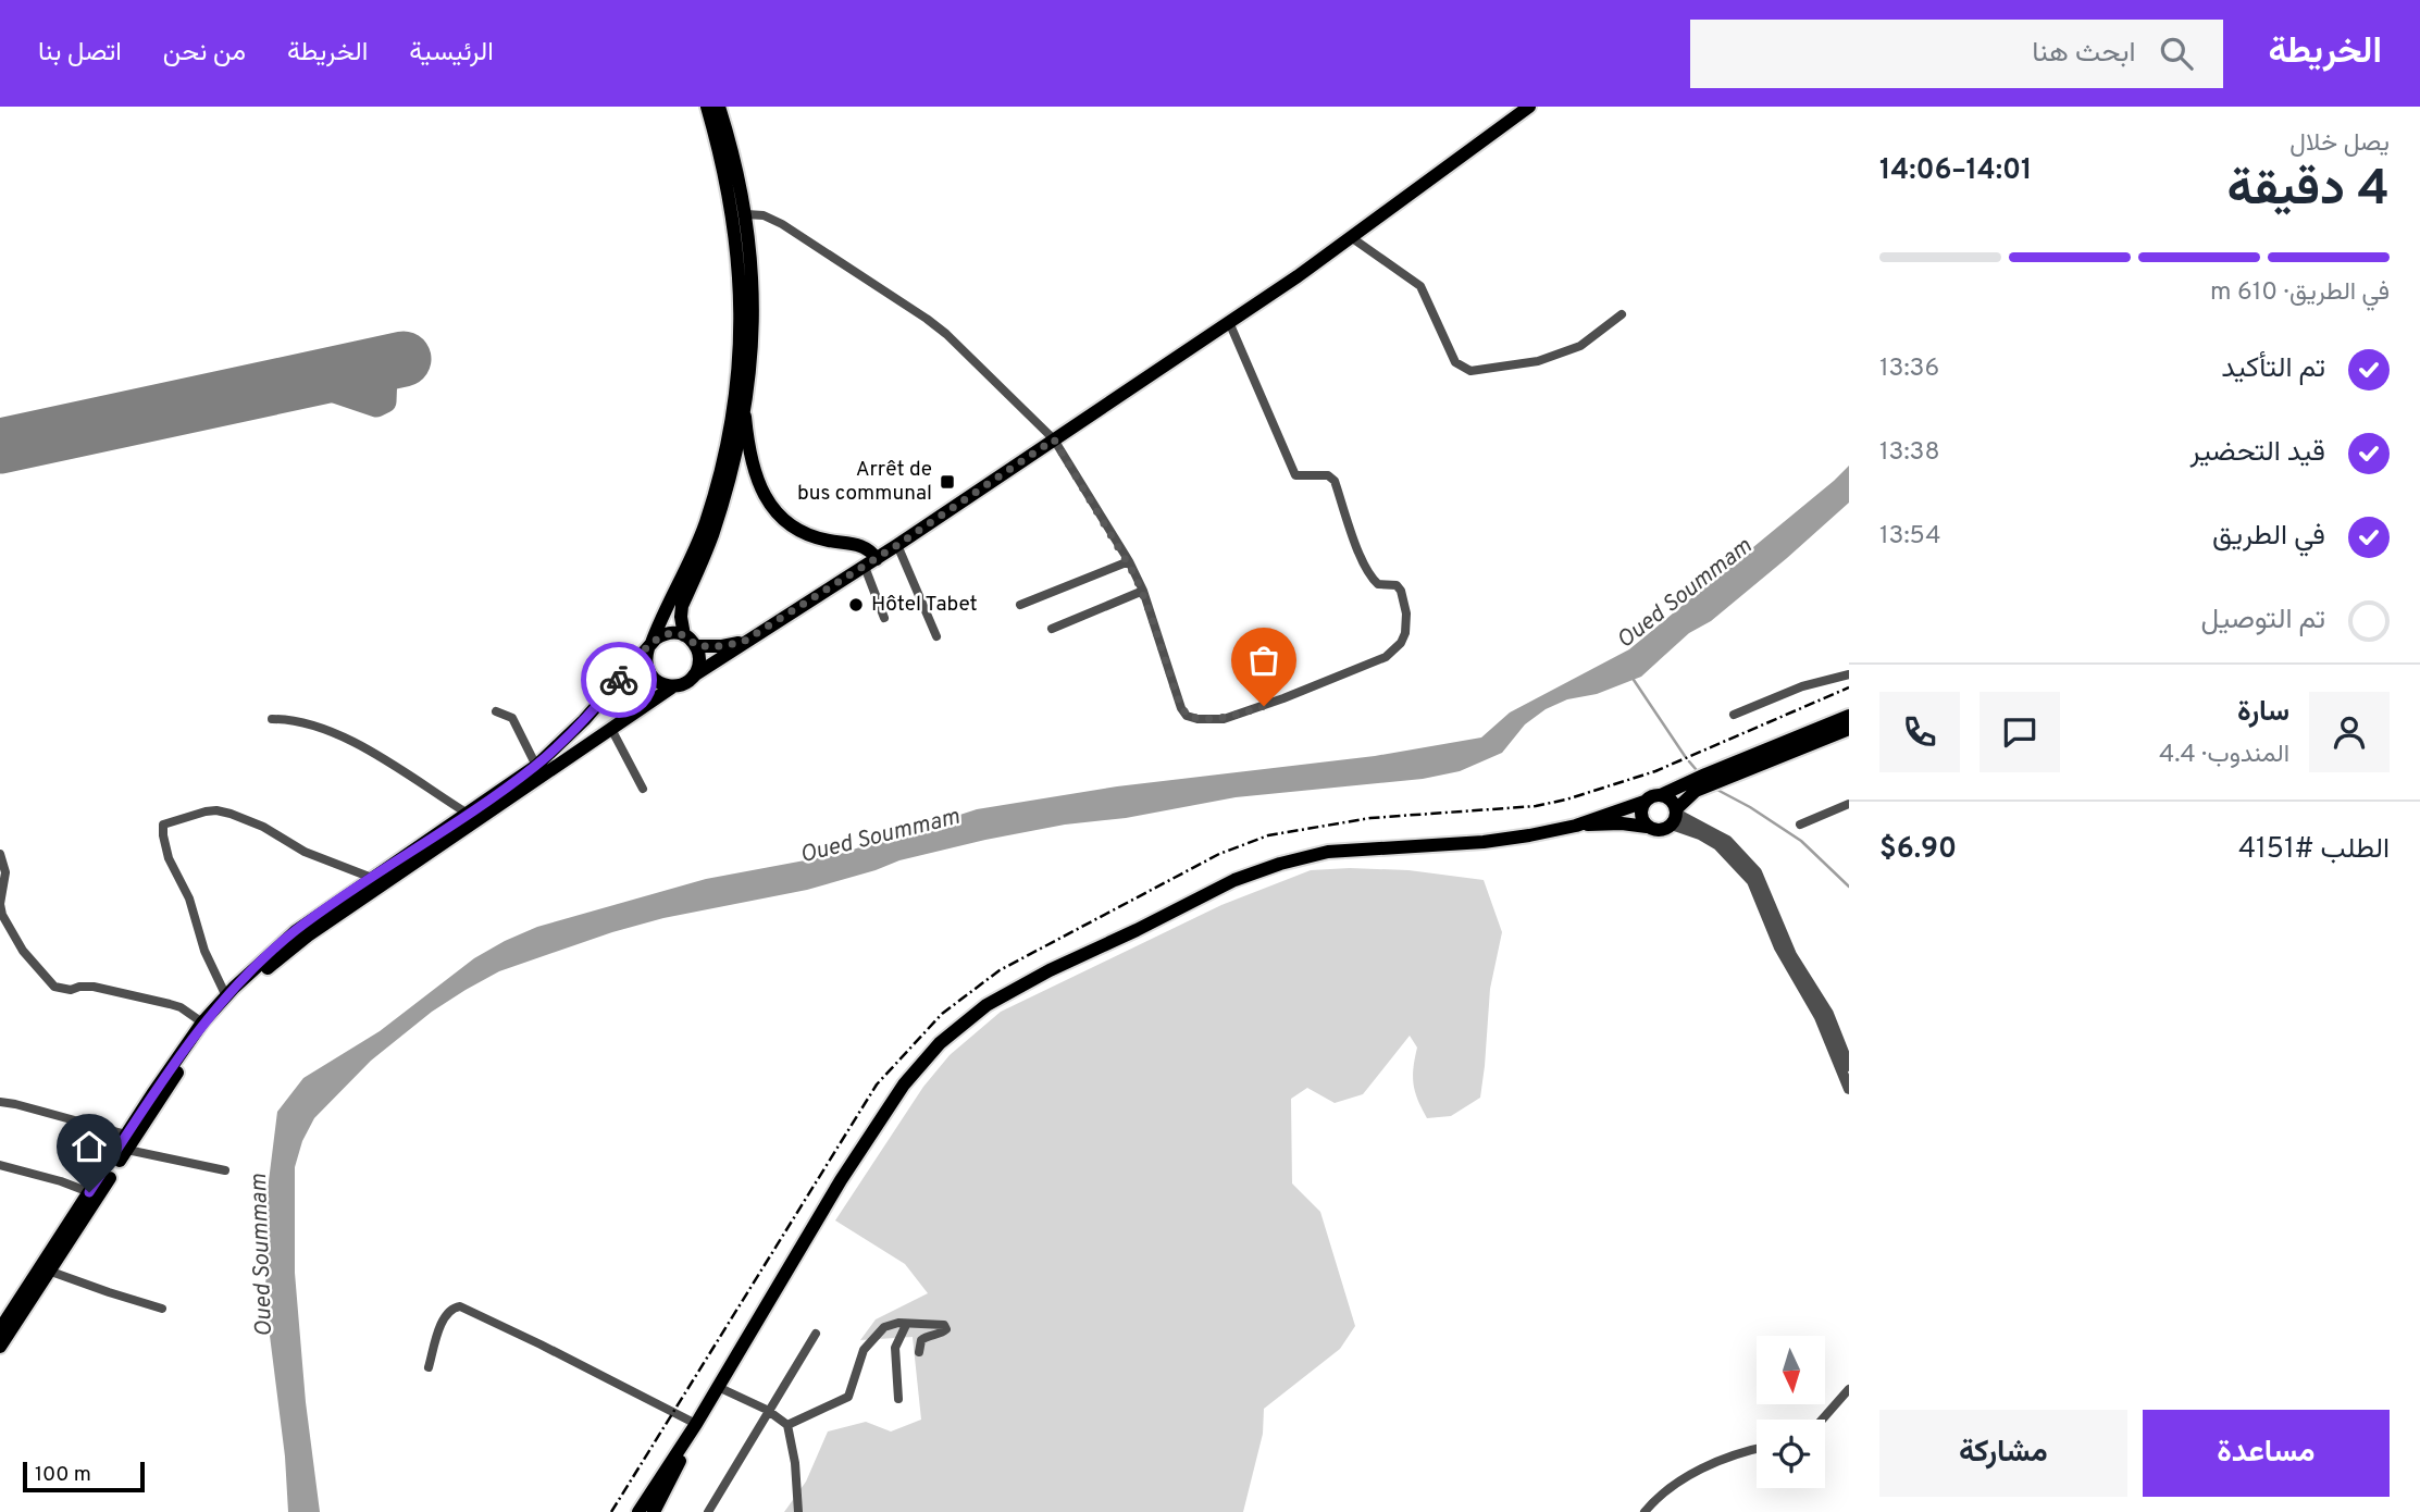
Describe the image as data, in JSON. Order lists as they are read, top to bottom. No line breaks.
{"water":["Oued Soummam"],"places":{"transit":["Arrêt de bus communal"],"other":["Hôtel Tabet"]},"scale_bar":"100 m","north":"bottom","page":{"header":"الخريطة","search":"ابحث هنا","nav":["الرئيسية","الخريطة","من نحن","اتصل بنا"],"heading":["4 دقيقة","يصل خلال","14:01–14:06"],"panel":["سارة","المندوب · 4.4","الطلب #4151","$6.90"],"bar":"في الطريق · 610 m","list":[["تم التأكيد","13:36"],["قيد التحضير","13:38"],["في الطريق","13:54"],"تم التوصيل"],"buttons":["مساعدة","مشاركة"],"scale":"100 m"}}
